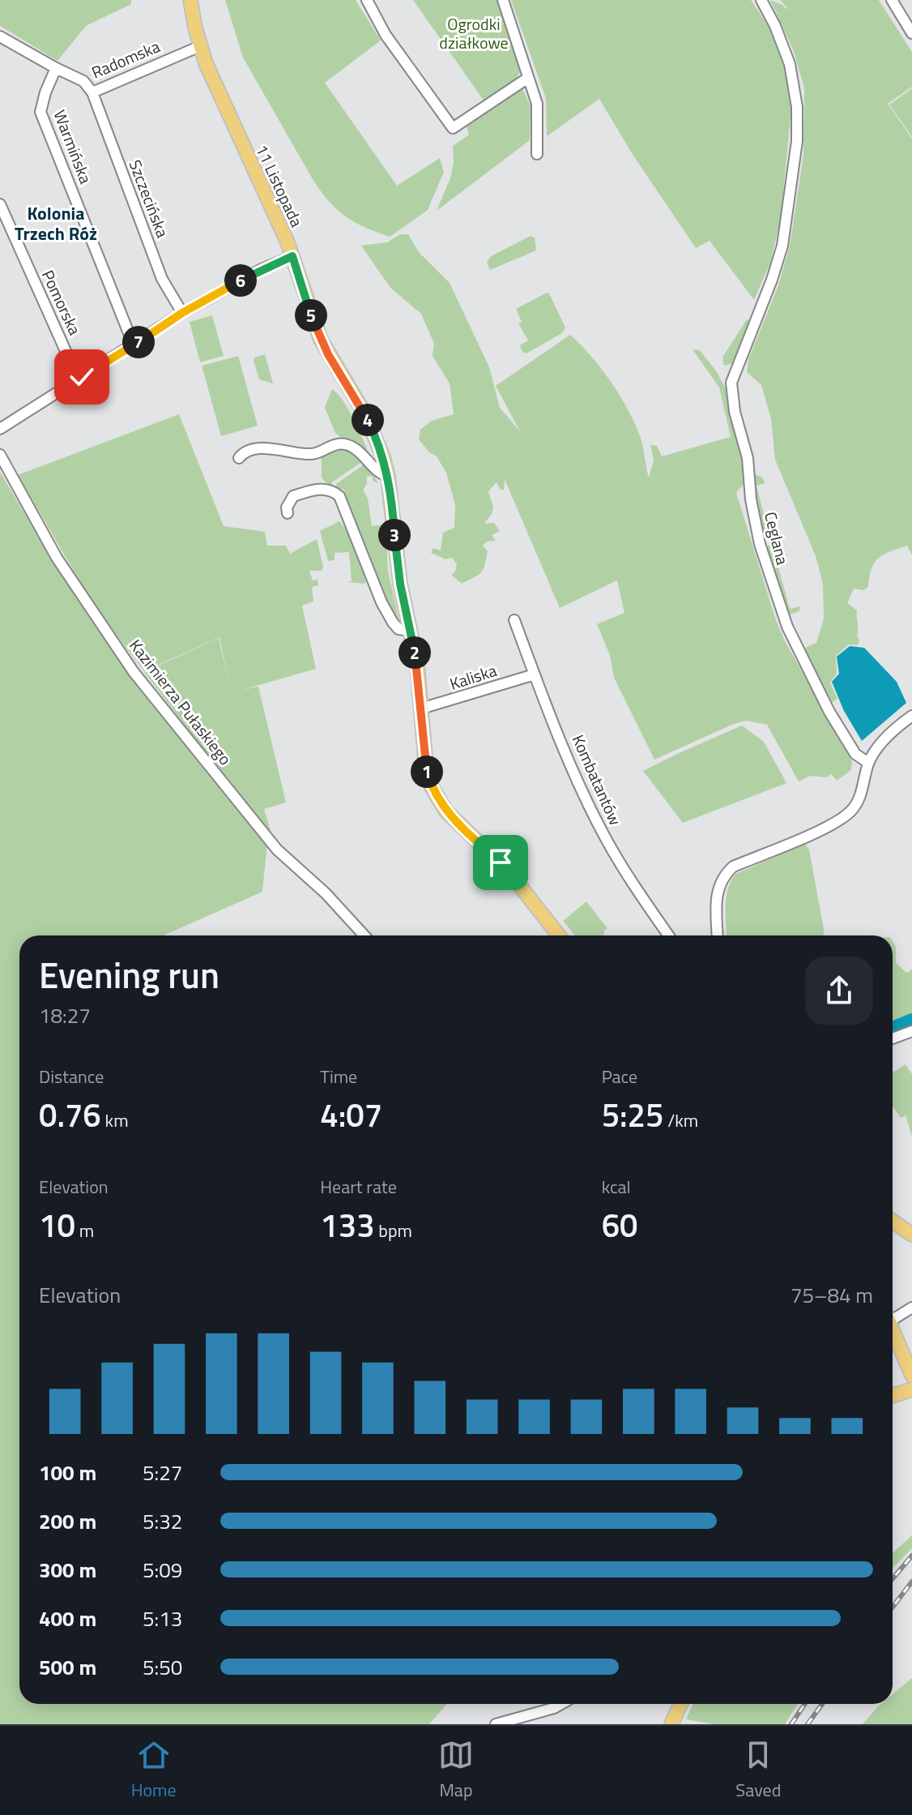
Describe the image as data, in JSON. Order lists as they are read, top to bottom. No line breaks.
{"streets":{"main road":["11 Listopada"],"street":["Radomska","Warmińska","Szczecińska","Pomorska","Ceglana","Kaliska","Kazimierza Pułaskiego","Kombatantów"]},"crossings":[["Radomska","Warmińska"],["Radomska","11 Listopada"],["Radomska","Szczecińska"],["11 Listopada","Kaliska"],["Kaliska","Kombatantów"]],"districts":["Kolonia Trzech Róż"],"parks":["Ogrodki działkowe"],"page":{"pins":["6","5","7","4","3","2","1"],"heading":["Evening run","18:27"],"stats":[["Distance","0.76 km"],["Time","4:07"],["Pace","5:25 /km"],["Elevation","10 m"],["Heart rate","133 bpm"],["kcal","60"]],"chart":["Elevation","75–84 m"],"list":[{"name":"100 m","note":"5:27"},{"name":"200 m","note":"5:32"},{"name":"300 m","note":"5:09"},{"name":"400 m","note":"5:13"},{"name":"500 m","note":"5:50"}],"tabs":["Home","Map","Saved"]}}
